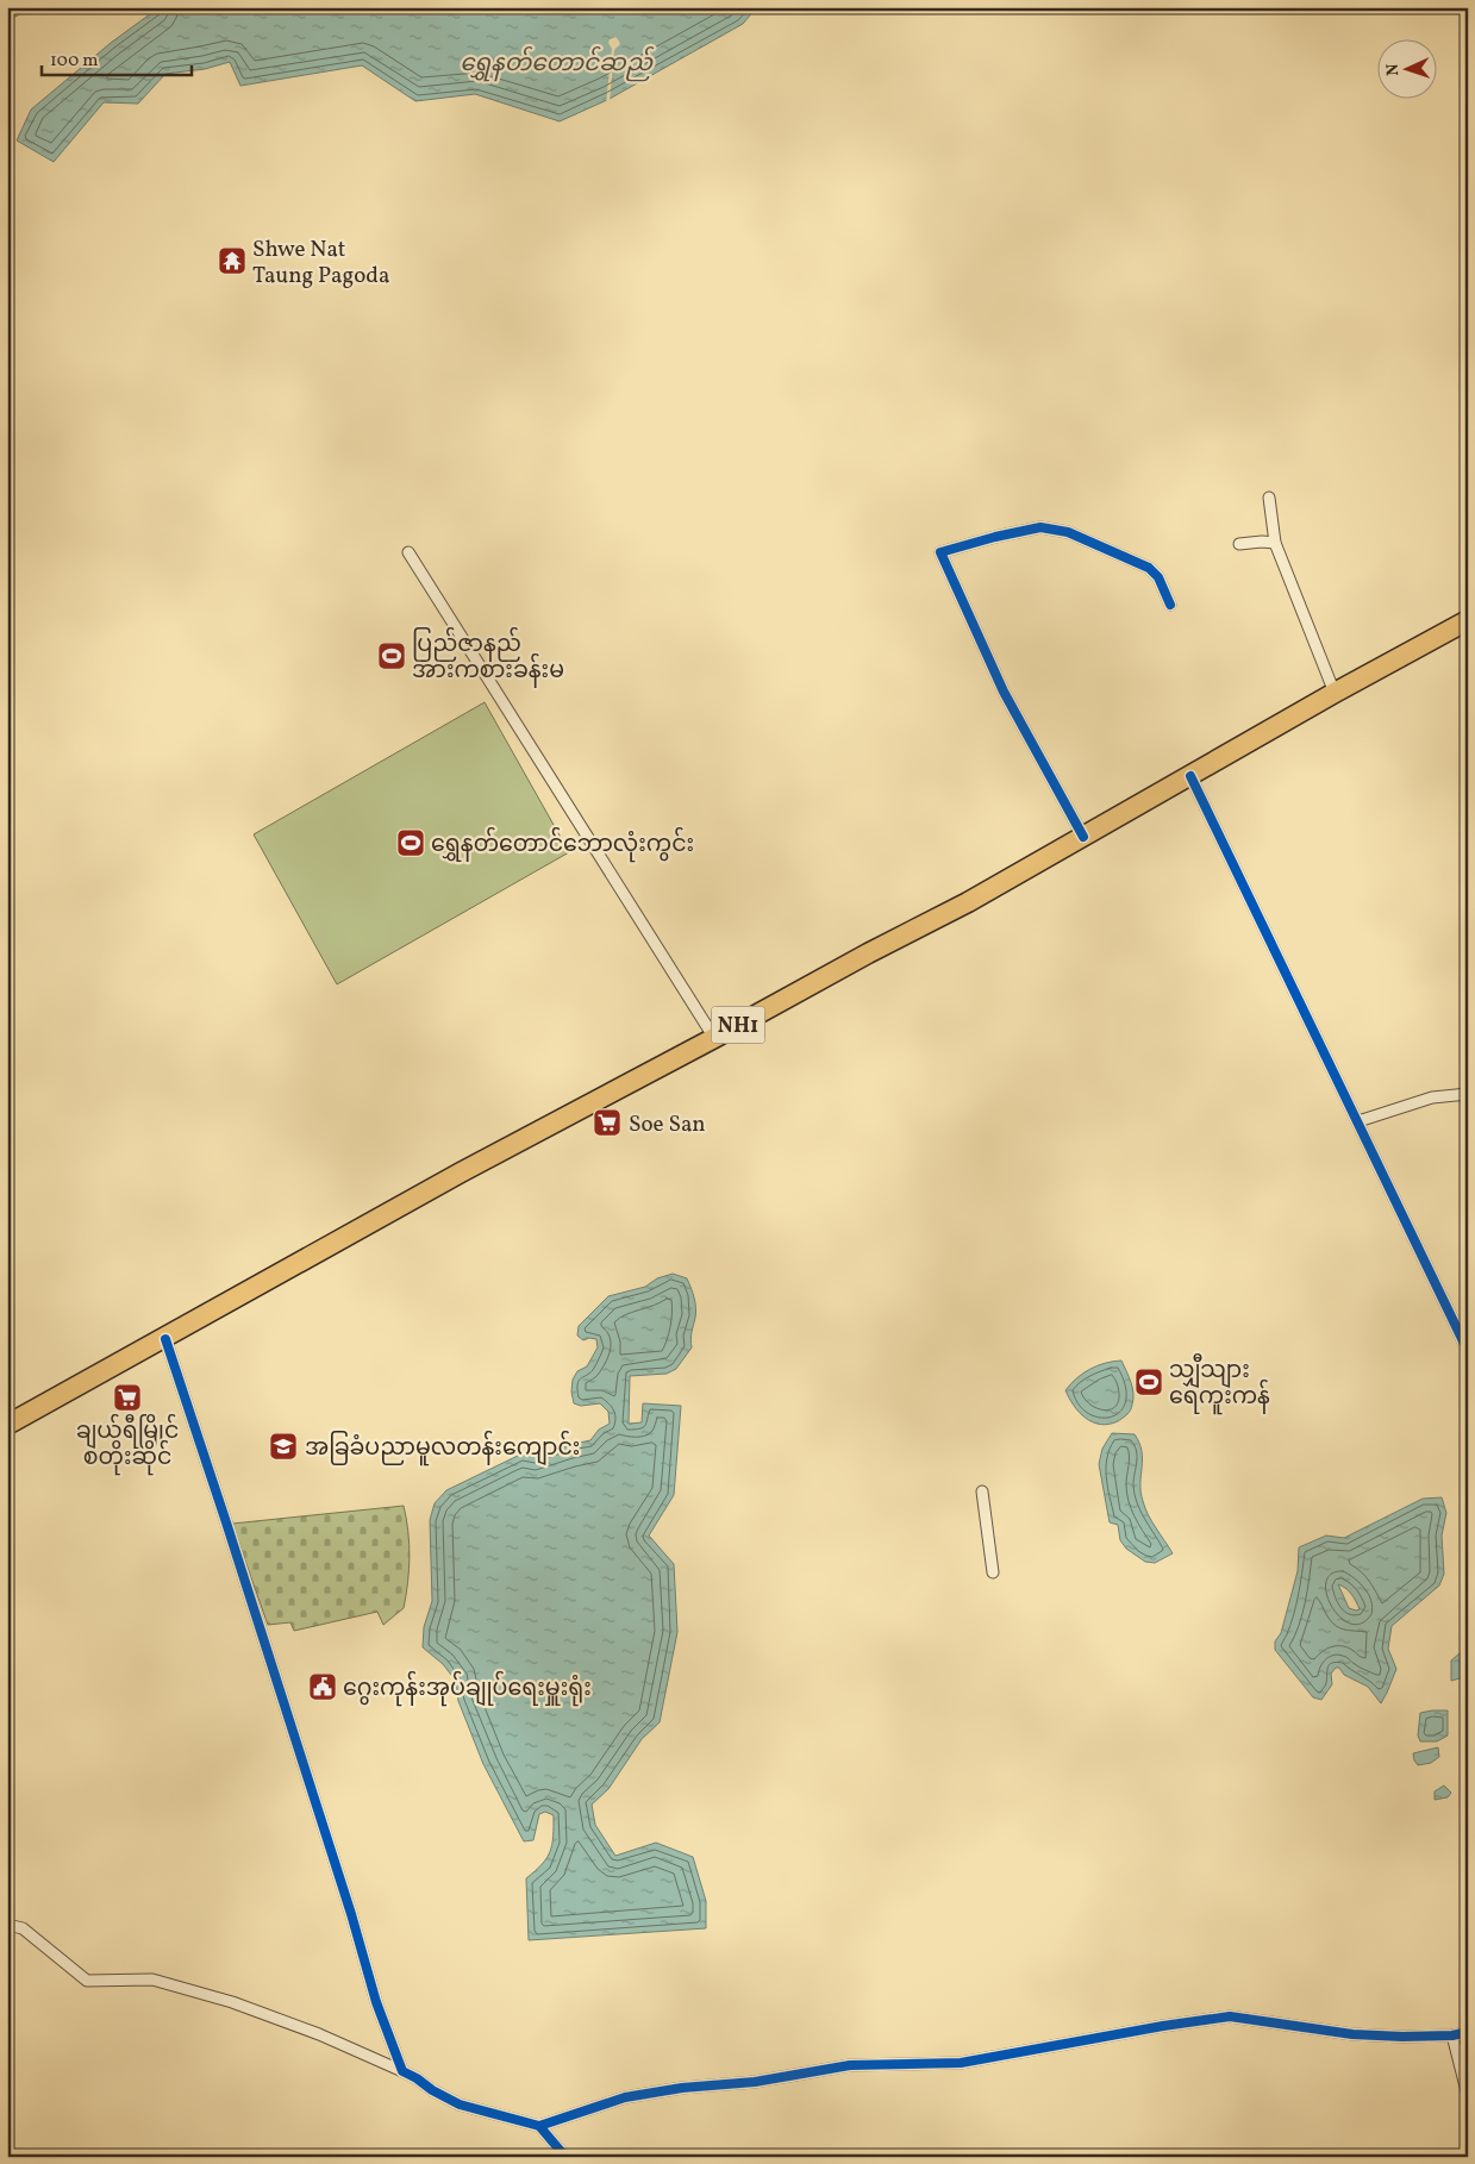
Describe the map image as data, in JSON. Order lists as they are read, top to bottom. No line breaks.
{"streets":{"highway":["NH1"]},"water":["ရွှေနတ်တောင်ဆည်"],"places":{"temple":["Shwe Nat Taung Pagoda"],"sports":["ပြည်ဇာနည် အားကစားခန်းမ","ရွှေနတ်တောင်ဘောလုံးကွင်း","သျှီသျား ရေကူးကန်"],"supermarket":["Soe San","ချယ်ရီမြိုင် စတိုးဆိုင်"],"school or university":["အခြခံပညာမူလတန်းကျောင်း"],"public building":["ဂွေးကုန်းအုပ်ချုပ်ရေးမှူးရုံး"]},"scale_bar":"100 m","north":"left"}
